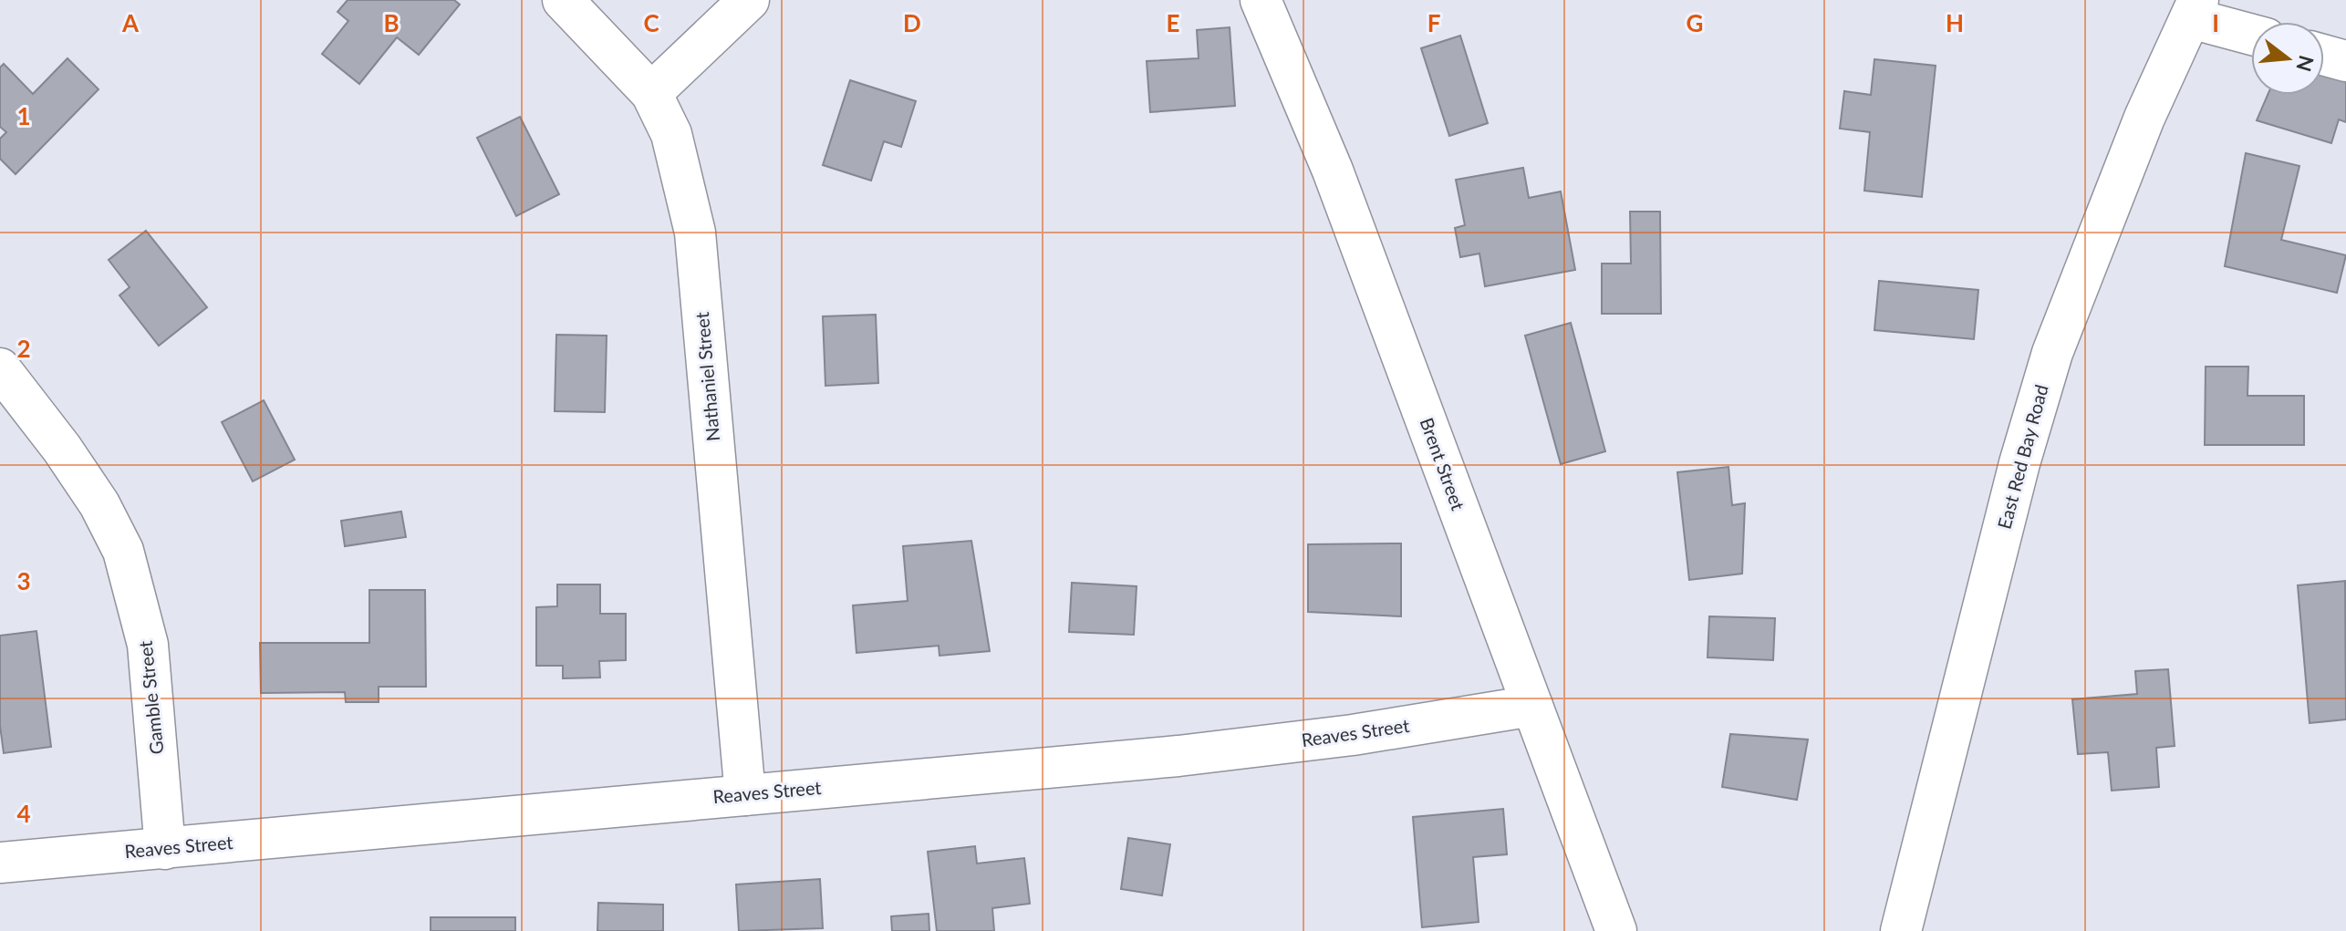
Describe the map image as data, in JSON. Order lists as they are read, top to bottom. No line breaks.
{"streets":{"street":["Nathaniel Street","East Red Bay Road","Brent Street","Gamble Street","Reaves Street"]},"crossings":[["Nathaniel Street","Reaves Street"],["Brent Street","Reaves Street"],["Gamble Street","Reaves Street"]],"north":"right","grid":{"columns":["A","B","C","D","E","F","G","H","I"],"rows":["1","2","3","4"]}}
